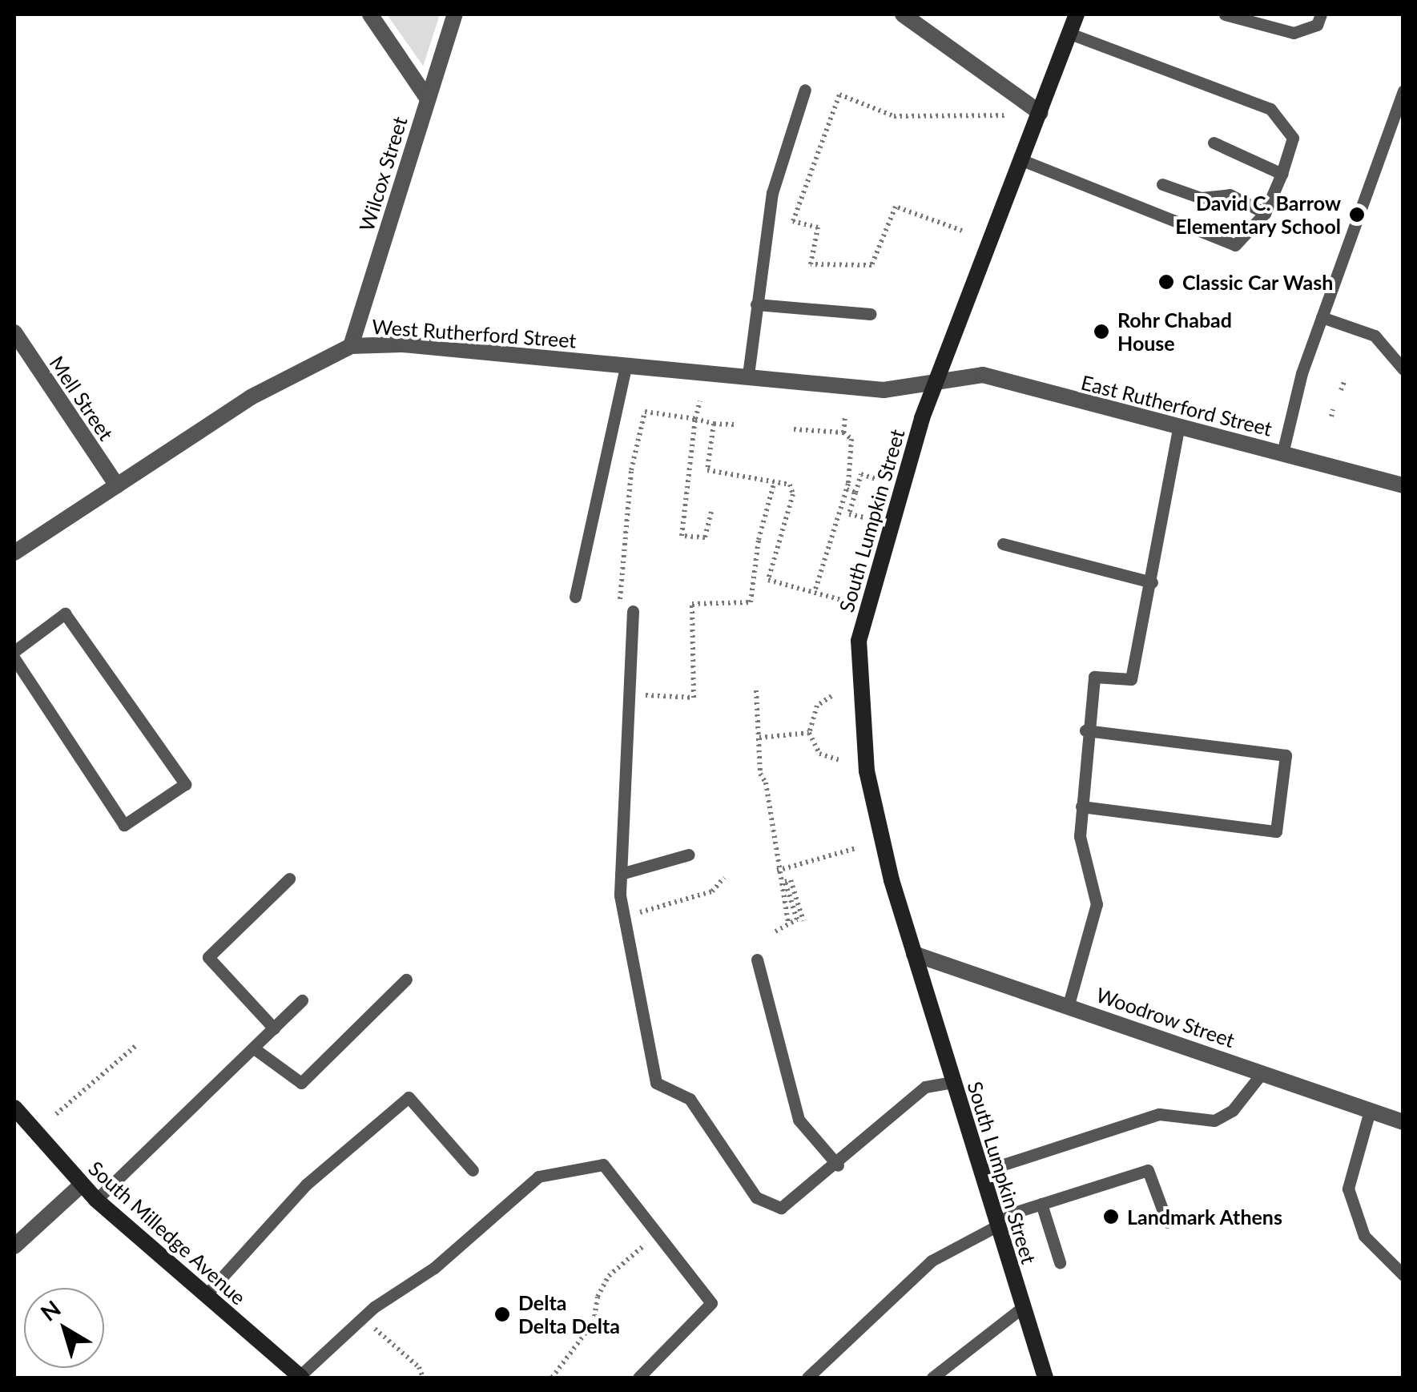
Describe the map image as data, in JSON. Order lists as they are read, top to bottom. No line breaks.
{"streets":{"main road":["South Lumpkin Street","South Milledge Avenue"],"street":["Wilcox Street","West Rutherford Street","Mell Street","East Rutherford Street","Woodrow Street"]},"crossings":[["Wilcox Street","West Rutherford Street"],["West Rutherford Street","Mell Street"],["West Rutherford Street","East Rutherford Street"],["West Rutherford Street","South Lumpkin Street"],["East Rutherford Street","South Lumpkin Street"],["South Lumpkin Street","Woodrow Street"]],"places":["David C. Barrow Elementary School","Classic Car Wash","Rohr Chabad House","Landmark Athens","Delta Delta Delta"],"north":"top left"}
